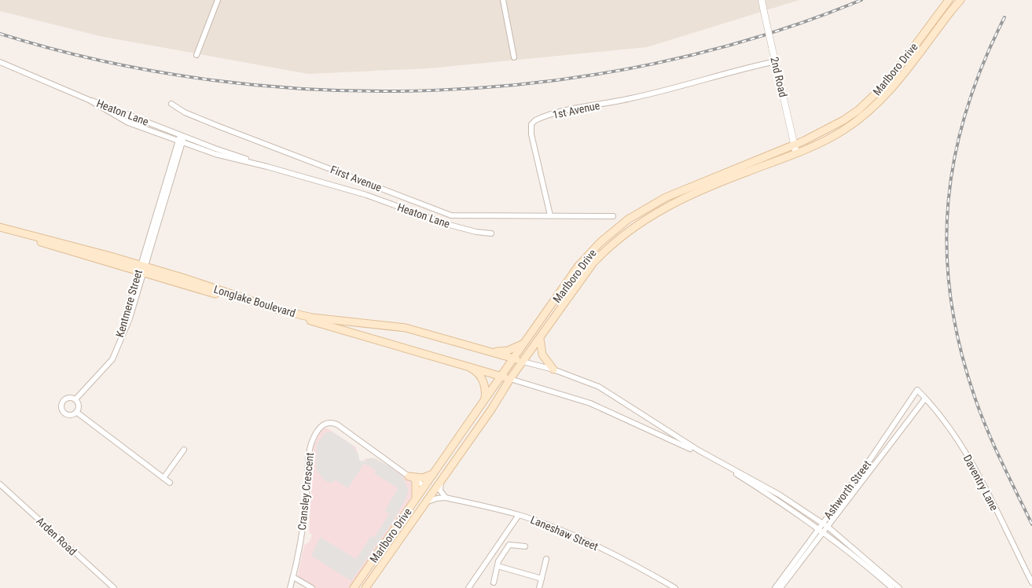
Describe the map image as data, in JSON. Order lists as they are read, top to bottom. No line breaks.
{"streets":{"main road":["Marlboro Drive","Longlake Boulevard"],"street":["2nd Road","1st Avenue","Heaton Lane","First Avenue","Kentmere Street","Daventry Lane","Ashworth Street","Cransley Crescent","Laneshaw Street","Arden Road"]},"crossings":[["Marlboro Drive","2nd Road"],["Marlboro Drive","Longlake Boulevard"],["Marlboro Drive","Cransley Crescent"],["Marlboro Drive","Laneshaw Street"],["2nd Road","1st Avenue"],["1st Avenue","First Avenue"],["Heaton Lane","Kentmere Street"],["Longlake Boulevard","Kentmere Street"],["Daventry Lane","Ashworth Street"]]}
